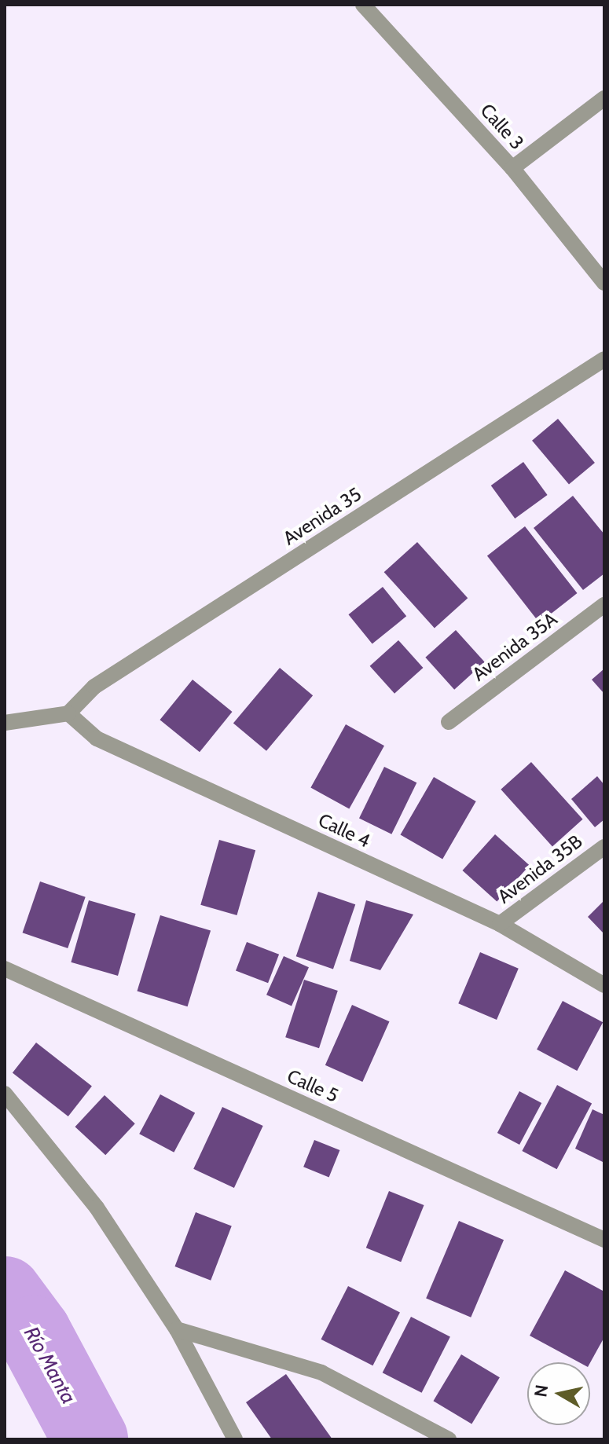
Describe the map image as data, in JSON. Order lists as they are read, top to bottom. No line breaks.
{"streets":{"street":["Calle 3","Avenida 35","Avenida 35A","Calle 4","Avenida 35B","Calle 5"]},"crossings":[["Avenida 35","Calle 4"],["Calle 4","Avenida 35B"]],"water":["Río Manta"],"north":"left"}
